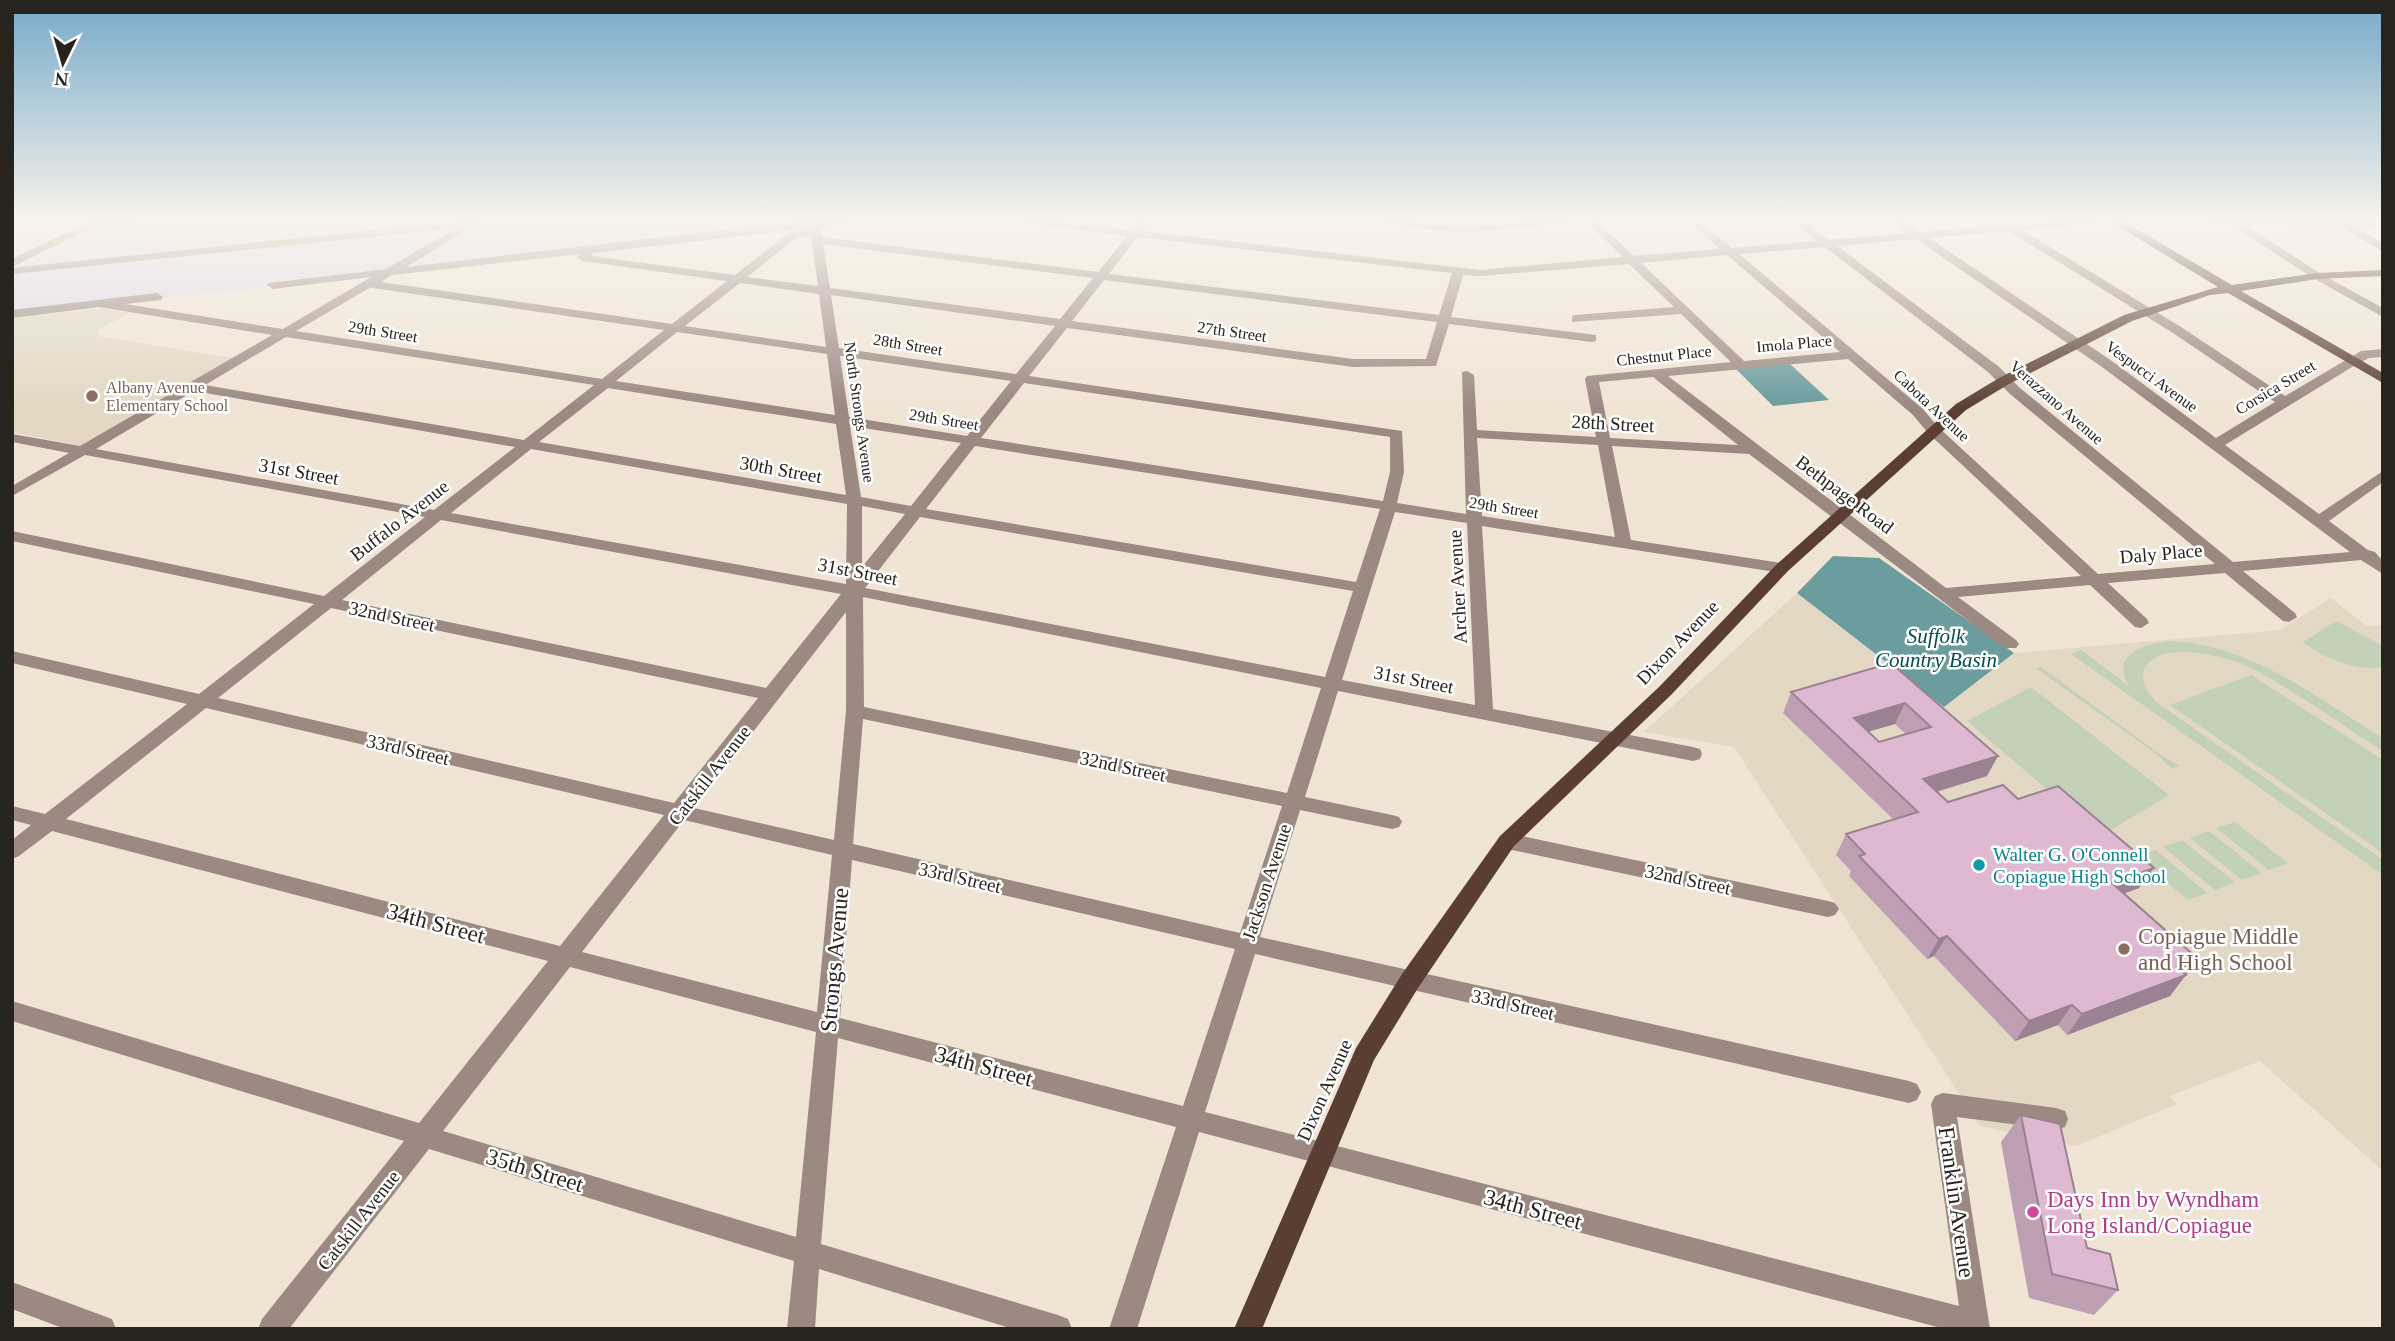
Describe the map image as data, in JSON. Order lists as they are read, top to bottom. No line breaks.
{"streets":{"main road":["Dixon Avenue"],"street":["29th Street","27th Street","Imola Place","28th Street","Chestnut Place","Vespucci Avenue","Corsica Street","Verazzano Avenue","Cabota Avenue","North Strongs Avenue","30th Street","31st Street","Bethpage Road","Buffalo Avenue","Daly Place","Archer Avenue","32nd Street","33rd Street","Catskill Avenue","Jackson Avenue","34th Street","Strongs Avenue","35th Street","Franklin Avenue"]},"crossings":[["29th Street","North Strongs Avenue"],["29th Street","Buffalo Avenue"],["29th Street","Archer Avenue"],["29th Street","Dixon Avenue"],["29th Street","Catskill Avenue"],["29th Street","Jackson Avenue"],["27th Street","North Strongs Avenue"],["27th Street","Catskill Avenue"],["Imola Place","Chestnut Place"],["Imola Place","Cabota Avenue"],["28th Street","Chestnut Place"],["28th Street","North Strongs Avenue"],["28th Street","Bethpage Road"],["28th Street","Buffalo Avenue"],["28th Street","Archer Avenue"],["28th Street","Catskill Avenue"],["28th Street","Jackson Avenue"],["Chestnut Place","Bethpage Road"],["Vespucci Avenue","Corsica Street"],["Vespucci Avenue","Daly Place"],["Vespucci Avenue","Dixon Avenue"],["Verazzano Avenue","Daly Place"],["Verazzano Avenue","Dixon Avenue"],["Cabota Avenue","Daly Place"],["Cabota Avenue","Dixon Avenue"],["North Strongs Avenue","30th Street"],["North Strongs Avenue","31st Street"],["North Strongs Avenue","Catskill Avenue"],["North Strongs Avenue","Strongs Avenue"],["30th Street","Buffalo Avenue"],["30th Street","Catskill Avenue"],["30th Street","Jackson Avenue"],["31st Street","Buffalo Avenue"],["31st Street","Archer Avenue"],["31st Street","Dixon Avenue"],["31st Street","Catskill Avenue"],["31st Street","Jackson Avenue"],["31st Street","Strongs Avenue"],["Bethpage Road","Daly Place"],["Bethpage Road","Dixon Avenue"],["Buffalo Avenue","32nd Street"],["Buffalo Avenue","33rd Street"],["Buffalo Avenue","34th Street"],["32nd Street","Dixon Avenue"],["32nd Street","Catskill Avenue"],["32nd Street","Jackson Avenue"],["32nd Street","Strongs Avenue"],["Dixon Avenue","33rd Street"],["Dixon Avenue","34th Street"],["33rd Street","Catskill Avenue"],["33rd Street","Jackson Avenue"],["33rd Street","Strongs Avenue"],["Catskill Avenue","34th Street"],["Catskill Avenue","Strongs Avenue"],["Catskill Avenue","35th Street"],["Jackson Avenue","34th Street"],["34th Street","Strongs Avenue"],["34th Street","Franklin Avenue"],["Strongs Avenue","35th Street"]],"water":["Suffolk Country Basin"],"places":["Albany Avenue Elementary School","Walter G. O'Connell Copiague High School","Copiague Middle and High School","Days Inn by Wyndham Long Island/Copiague"],"north":"bottom"}
